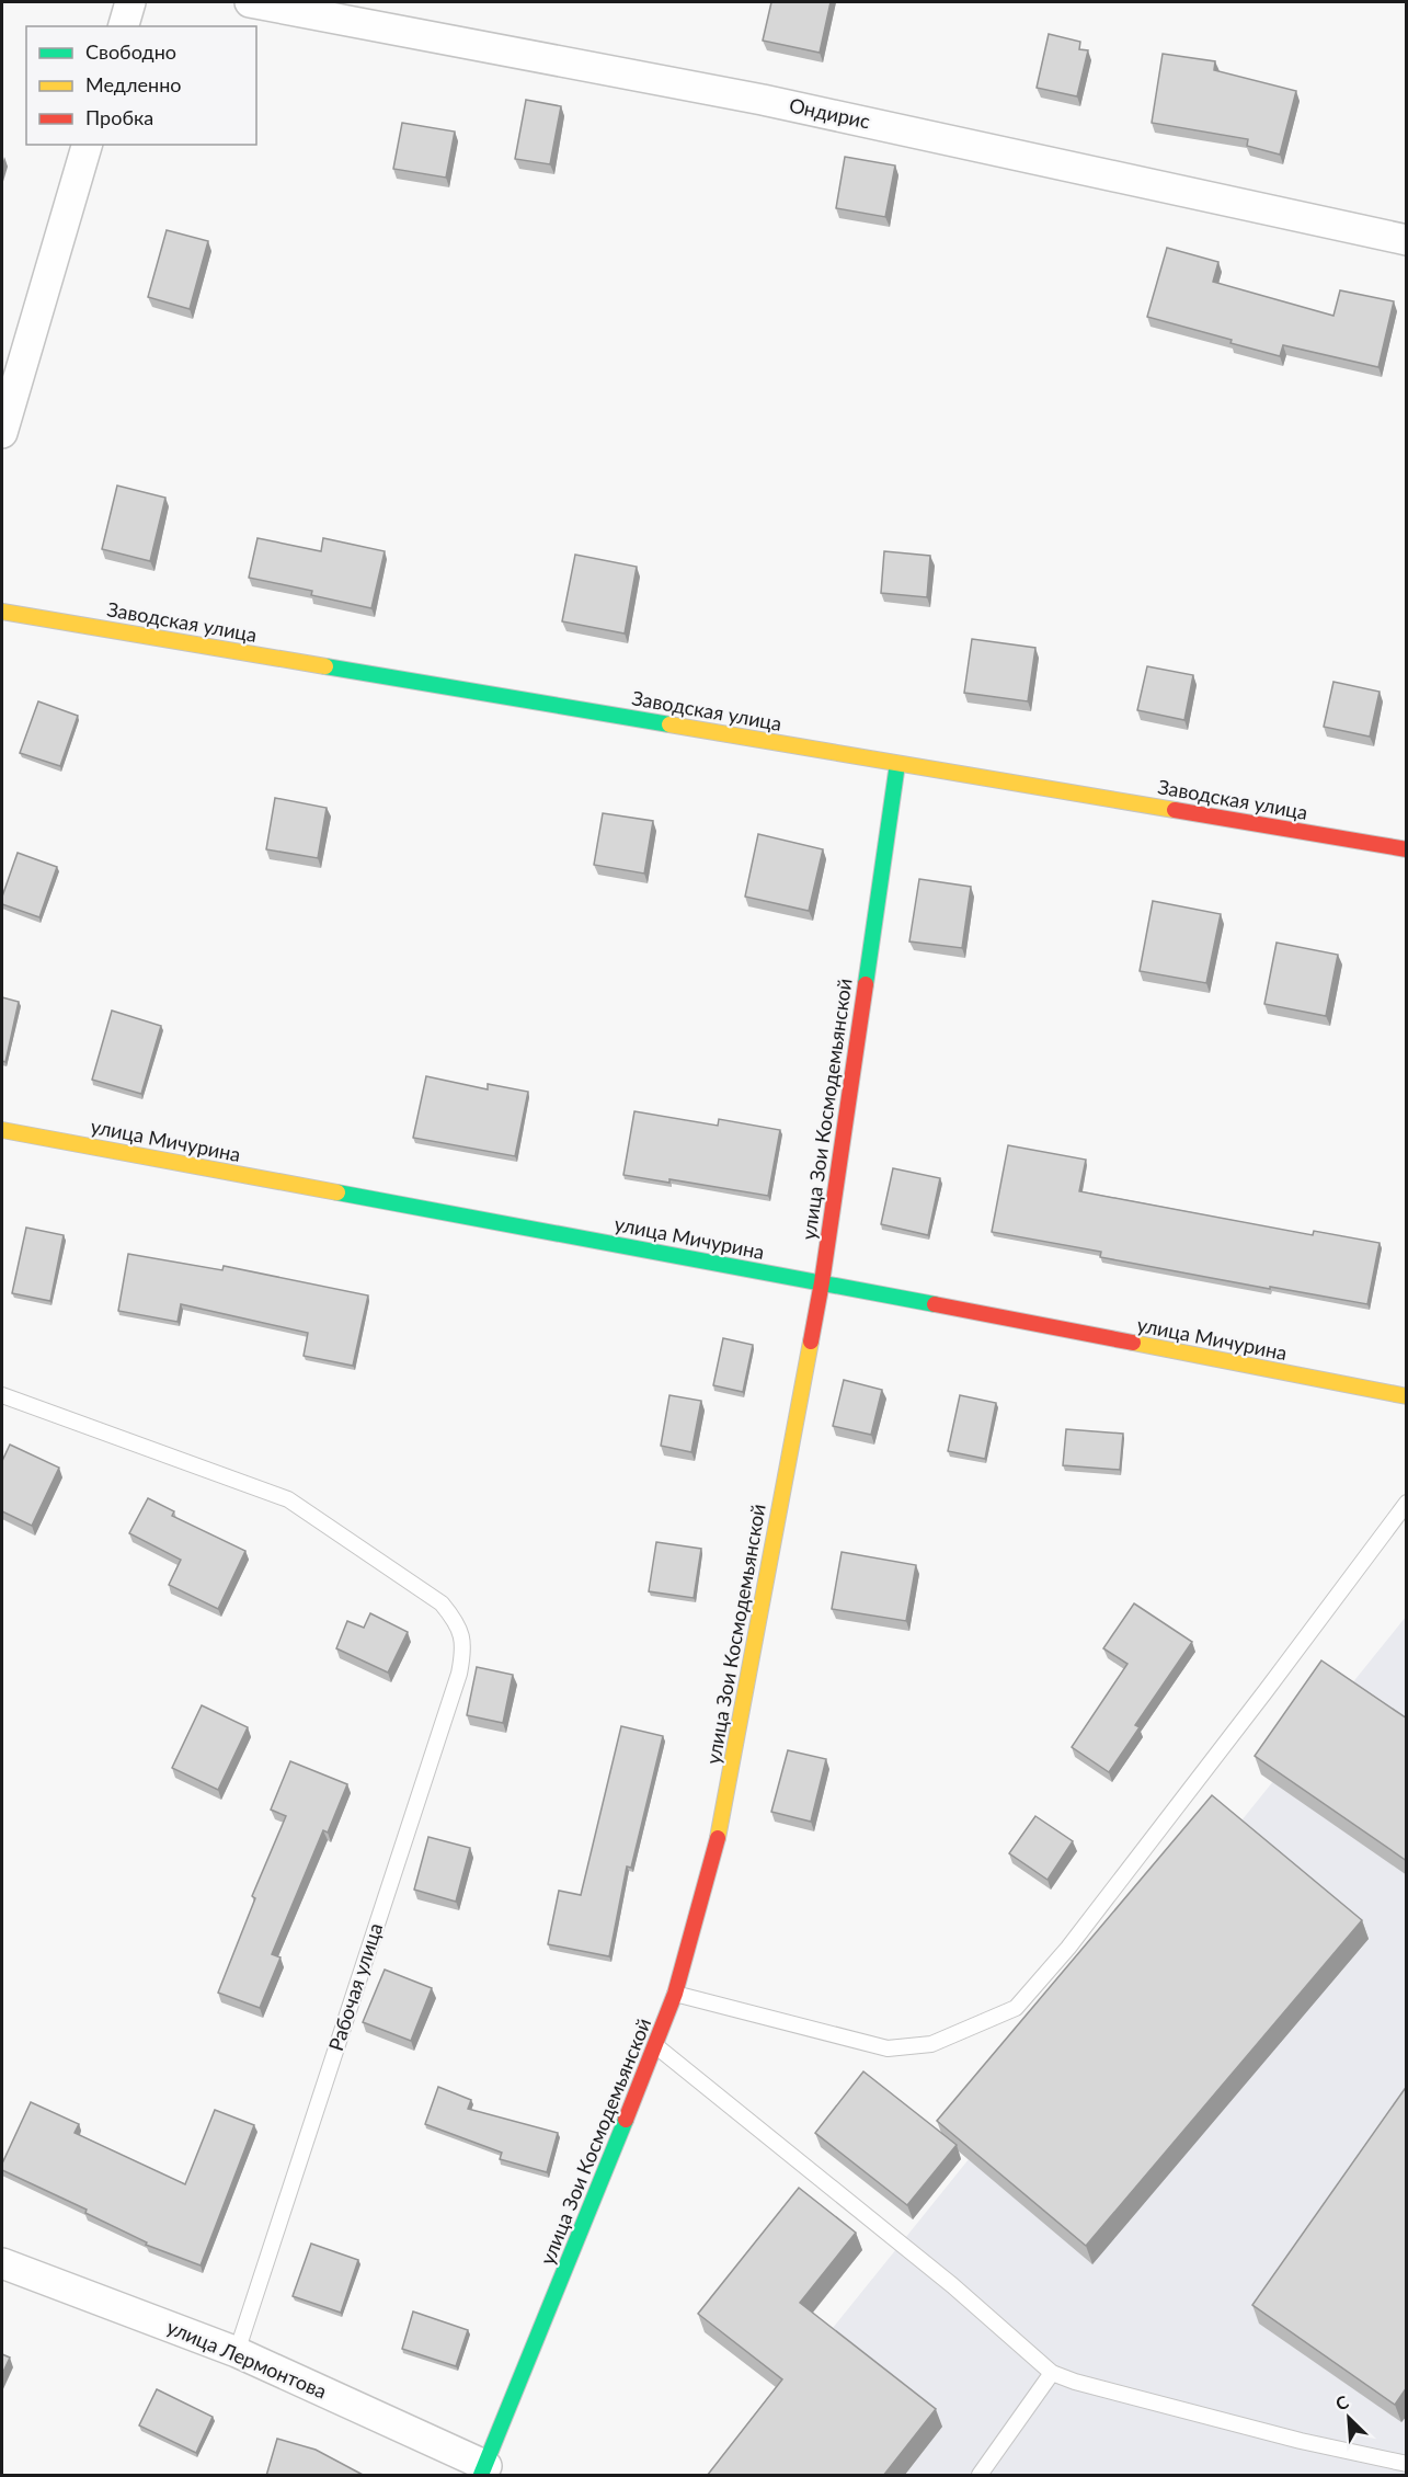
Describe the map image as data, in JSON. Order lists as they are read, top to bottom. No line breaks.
{"streets":{"street":["Ондирис","Заводская улица","улица Зои Космодемьянской","улица Мичурина","улица Лермонтова"],"lane":["Рабочая улица"]},"crossings":[["Заводская улица","улица Зои Космодемьянской"],["улица Зои Космодемьянской","улица Мичурина"],["улица Зои Космодемьянской","улица Лермонтова"],["Рабочая улица","улица Лермонтова"]],"legend":["Свободно","Медленно","Пробка"],"north":"top left"}
